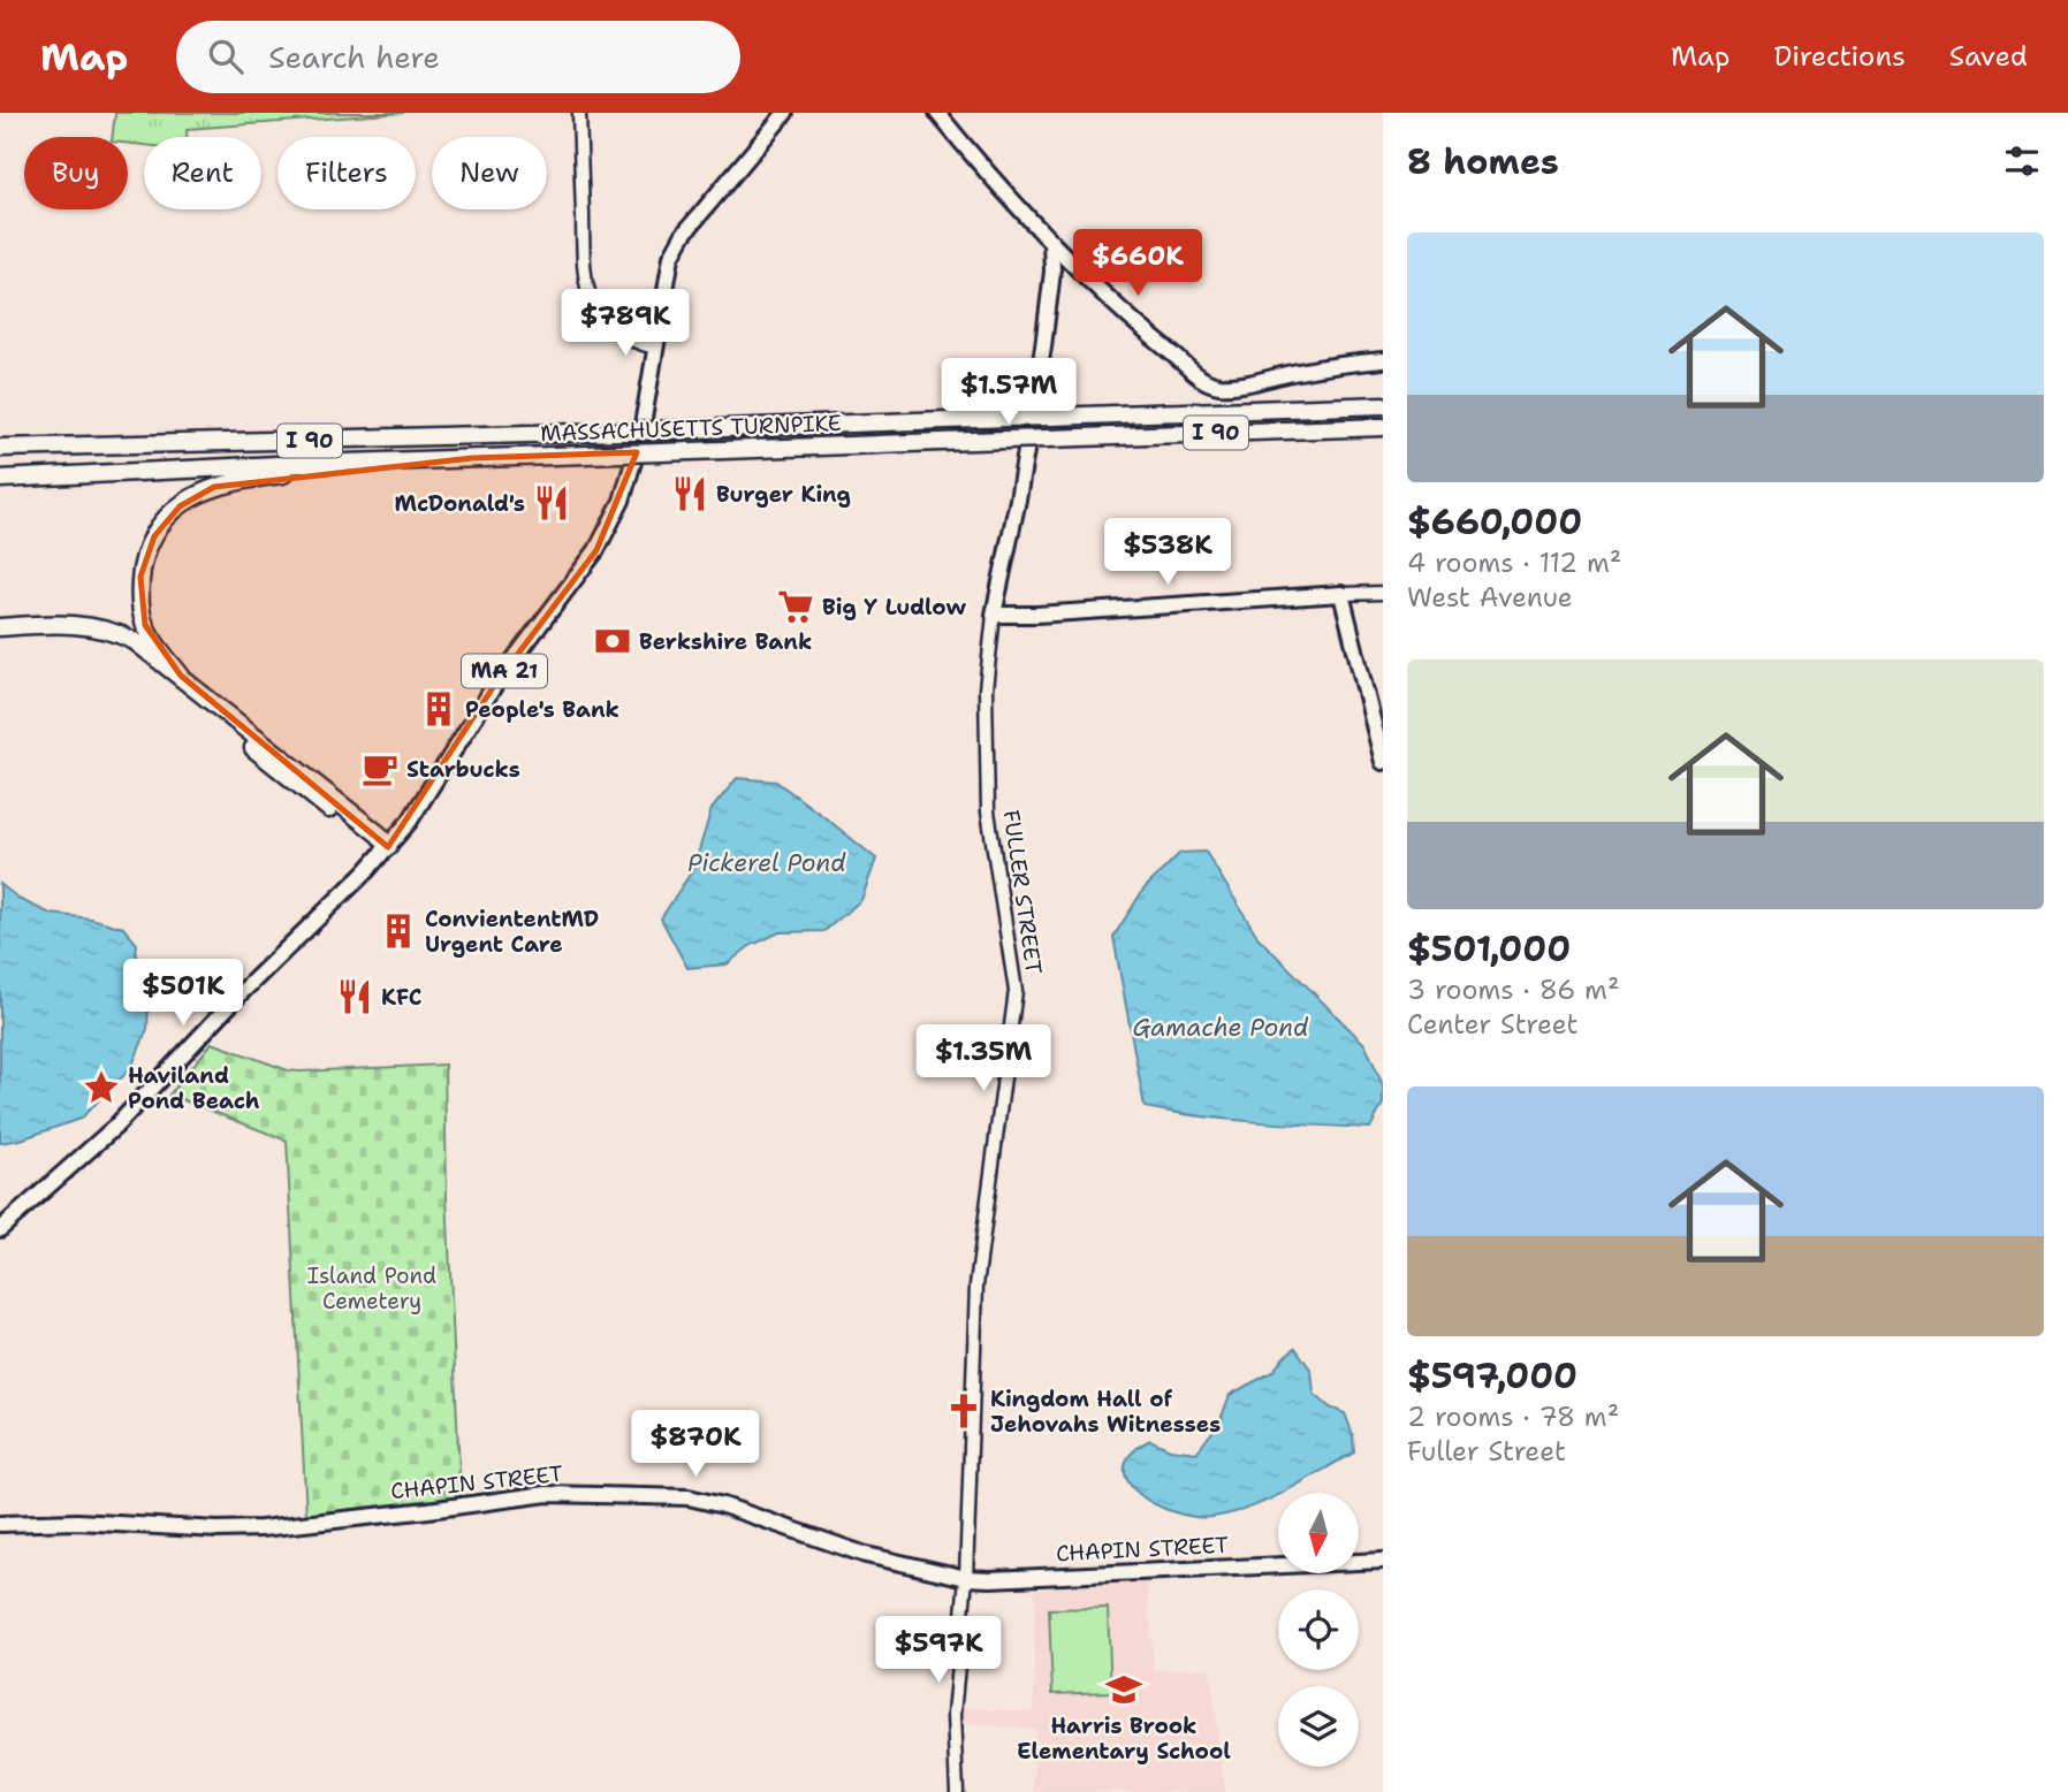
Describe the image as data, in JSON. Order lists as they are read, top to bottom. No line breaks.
{"streets":{"highway":["MASSACHUSETTS TURNPIKE","I 90"],"main road":["MA 21","FULLER STREET","CHAPIN STREET"]},"crossings":[["FULLER STREET","CHAPIN STREET"]],"water":["Pickerel Pond","Gamache Pond"],"parks":["Island Pond Cemetery"],"places":{"restaurant":["Burger King","McDonald's","KFC"],"supermarket":["Big Y Ludlow"],"bank":["Berkshire Bank"],"building":["People's Bank","ConviententMD Urgent Care"],"cafe":["Starbucks"],"place":["Haviland Pond Beach"],"church":["Kingdom Hall of Jehovahs Witnesses"],"school or university":["Harris Brook Elementary School"]},"north":"bottom","page":{"header":"Map","search":"Search here","nav":["Map","Directions","Saved"],"heading":"8 homes","chip":["Buy","Rent","Filters","New"],"list":[{"name":"$660,000","note":"4 rooms · 112 m² · West Avenue"},{"name":"$501,000","note":"3 rooms · 86 m² · Center Street"},{"name":"$597,000","note":"2 rooms · 78 m² · Fuller Street"}],"price":["$660K","$789K","$1.57M","$538K","$501K","$1.35M","$870K","$597K"]}}
